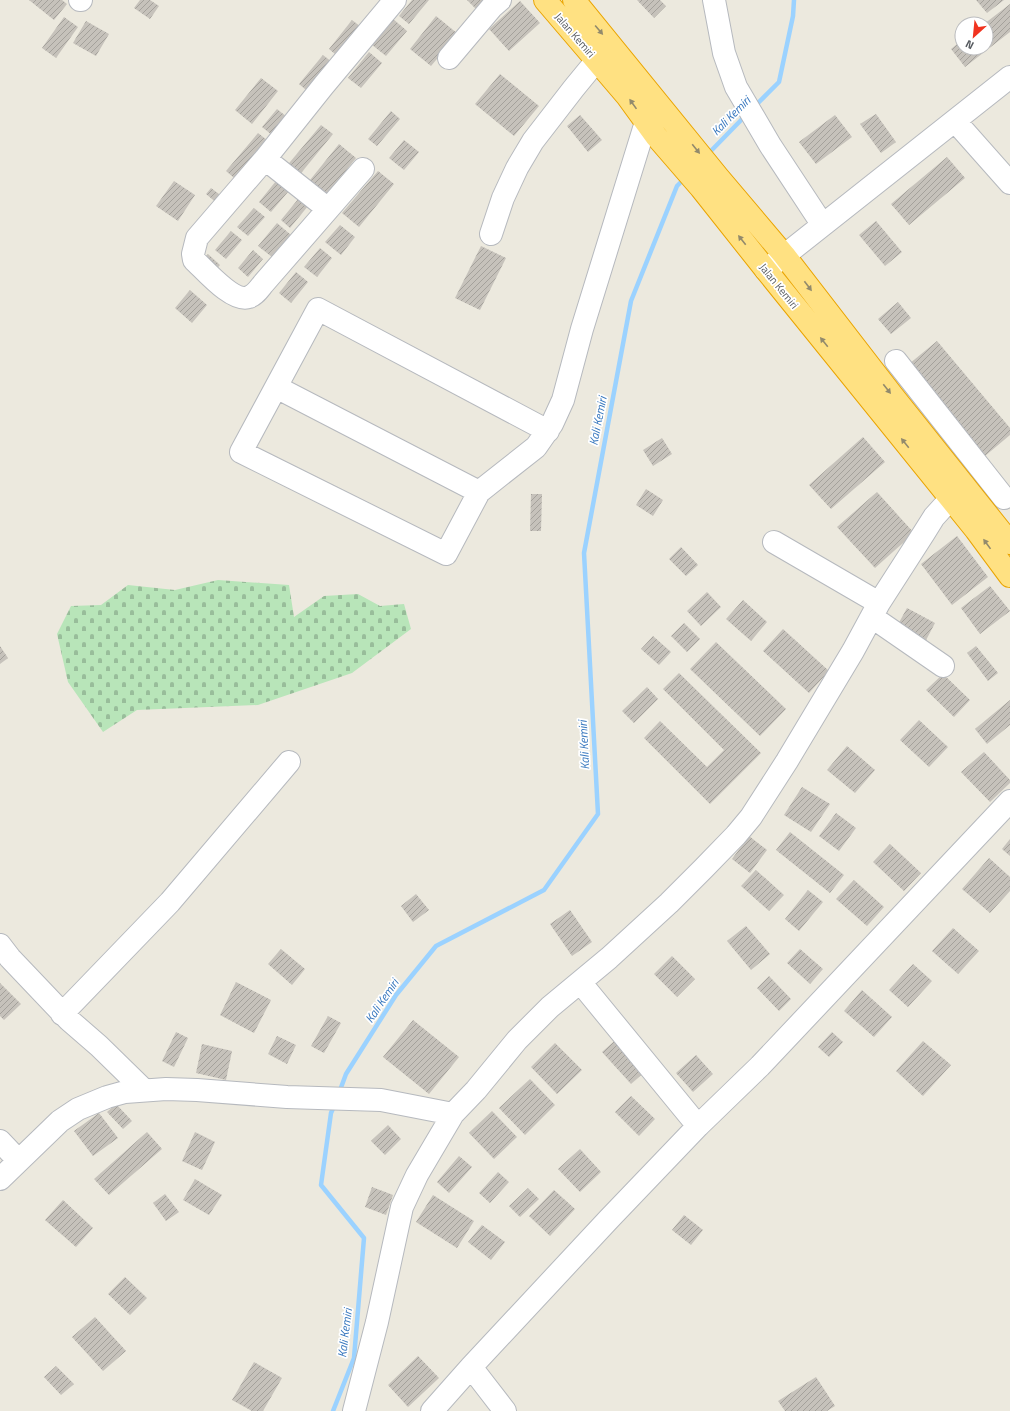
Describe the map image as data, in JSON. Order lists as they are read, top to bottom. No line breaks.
{"streets":{"highway":["Jalan Kemiri"]},"water":["Kali Kemiri"],"north":"bottom left"}
